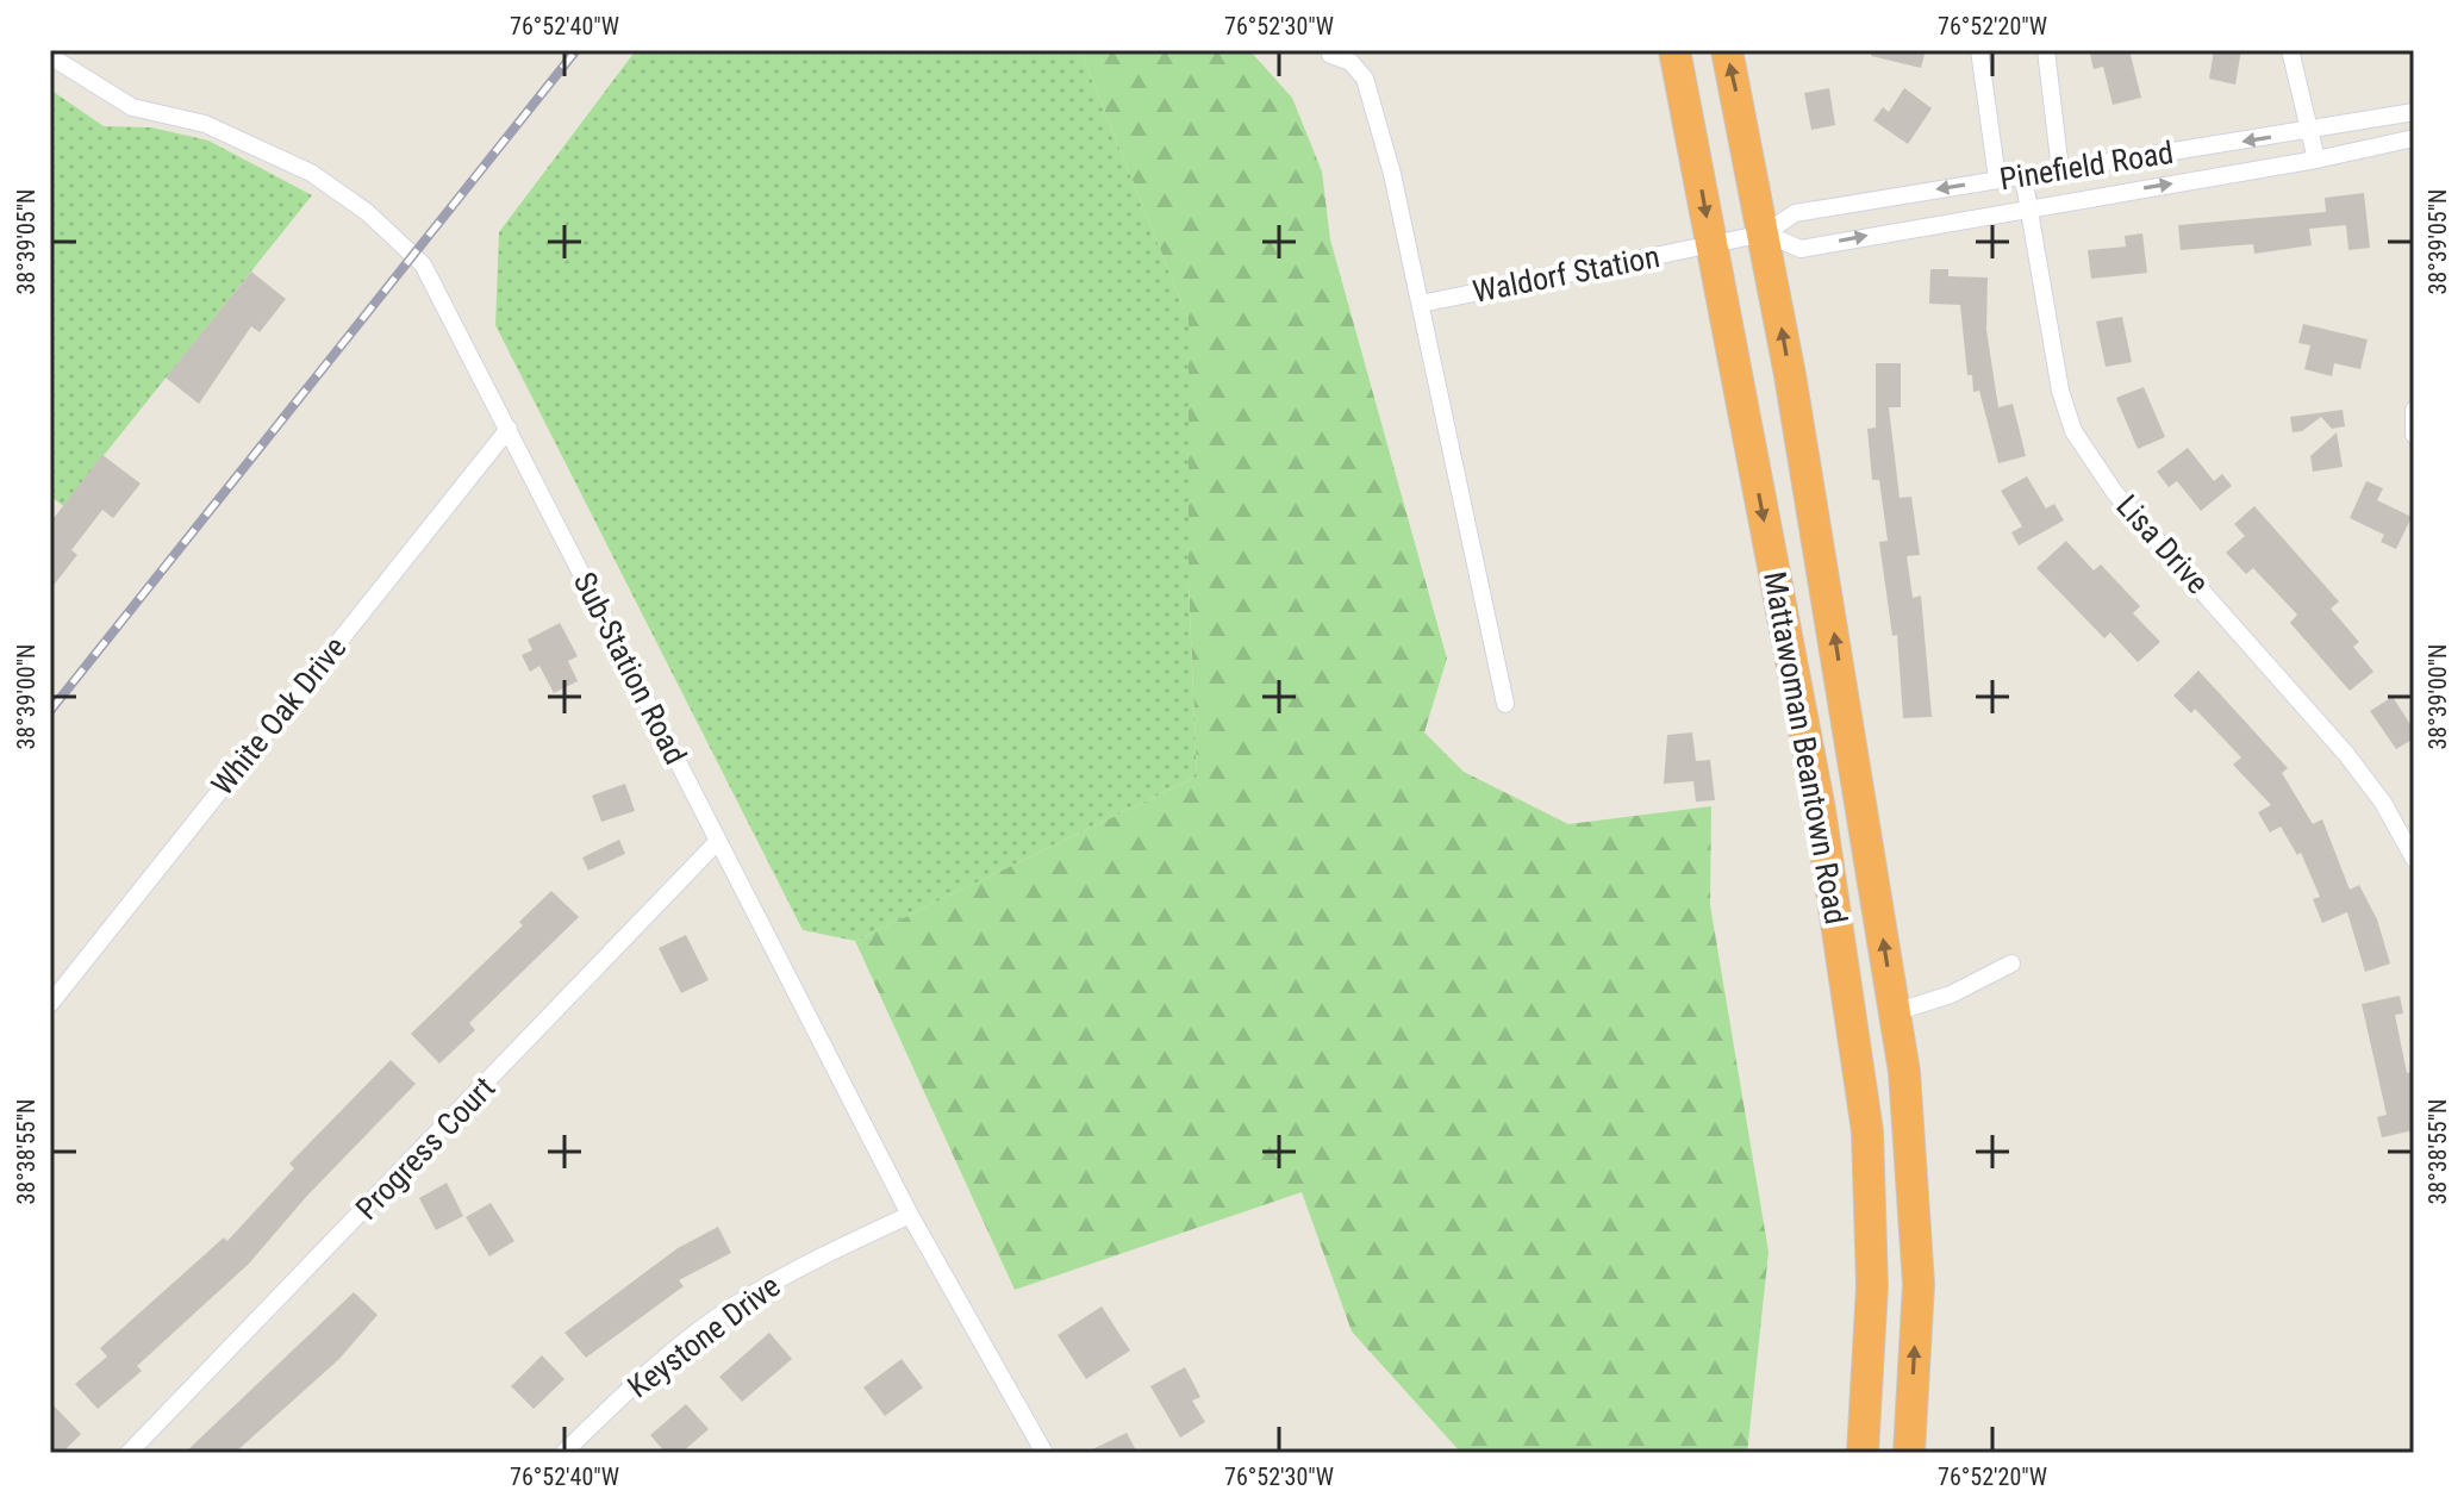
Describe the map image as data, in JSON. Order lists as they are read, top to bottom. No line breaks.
{"streets":{"highway":["Mattawoman Beantown Road"],"street":["Pinefield Road","Waldorf Station","Lisa Drive","Sub-Station Road","White Oak Drive","Progress Court","Keystone Drive"]},"crossings":[["Pinefield Road","Waldorf Station"],["Pinefield Road","Lisa Drive"],["Pinefield Road","Mattawoman Beantown Road"],["Waldorf Station","Mattawoman Beantown Road"],["Sub-Station Road","White Oak Drive"],["Sub-Station Road","Progress Court"],["Sub-Station Road","Keystone Drive"]],"coordinates":["76°52'40\"W","76°52'30\"W","76°52'20\"W","38°39'05\"N","38°39'00\"N","38°38'55\"N"]}
